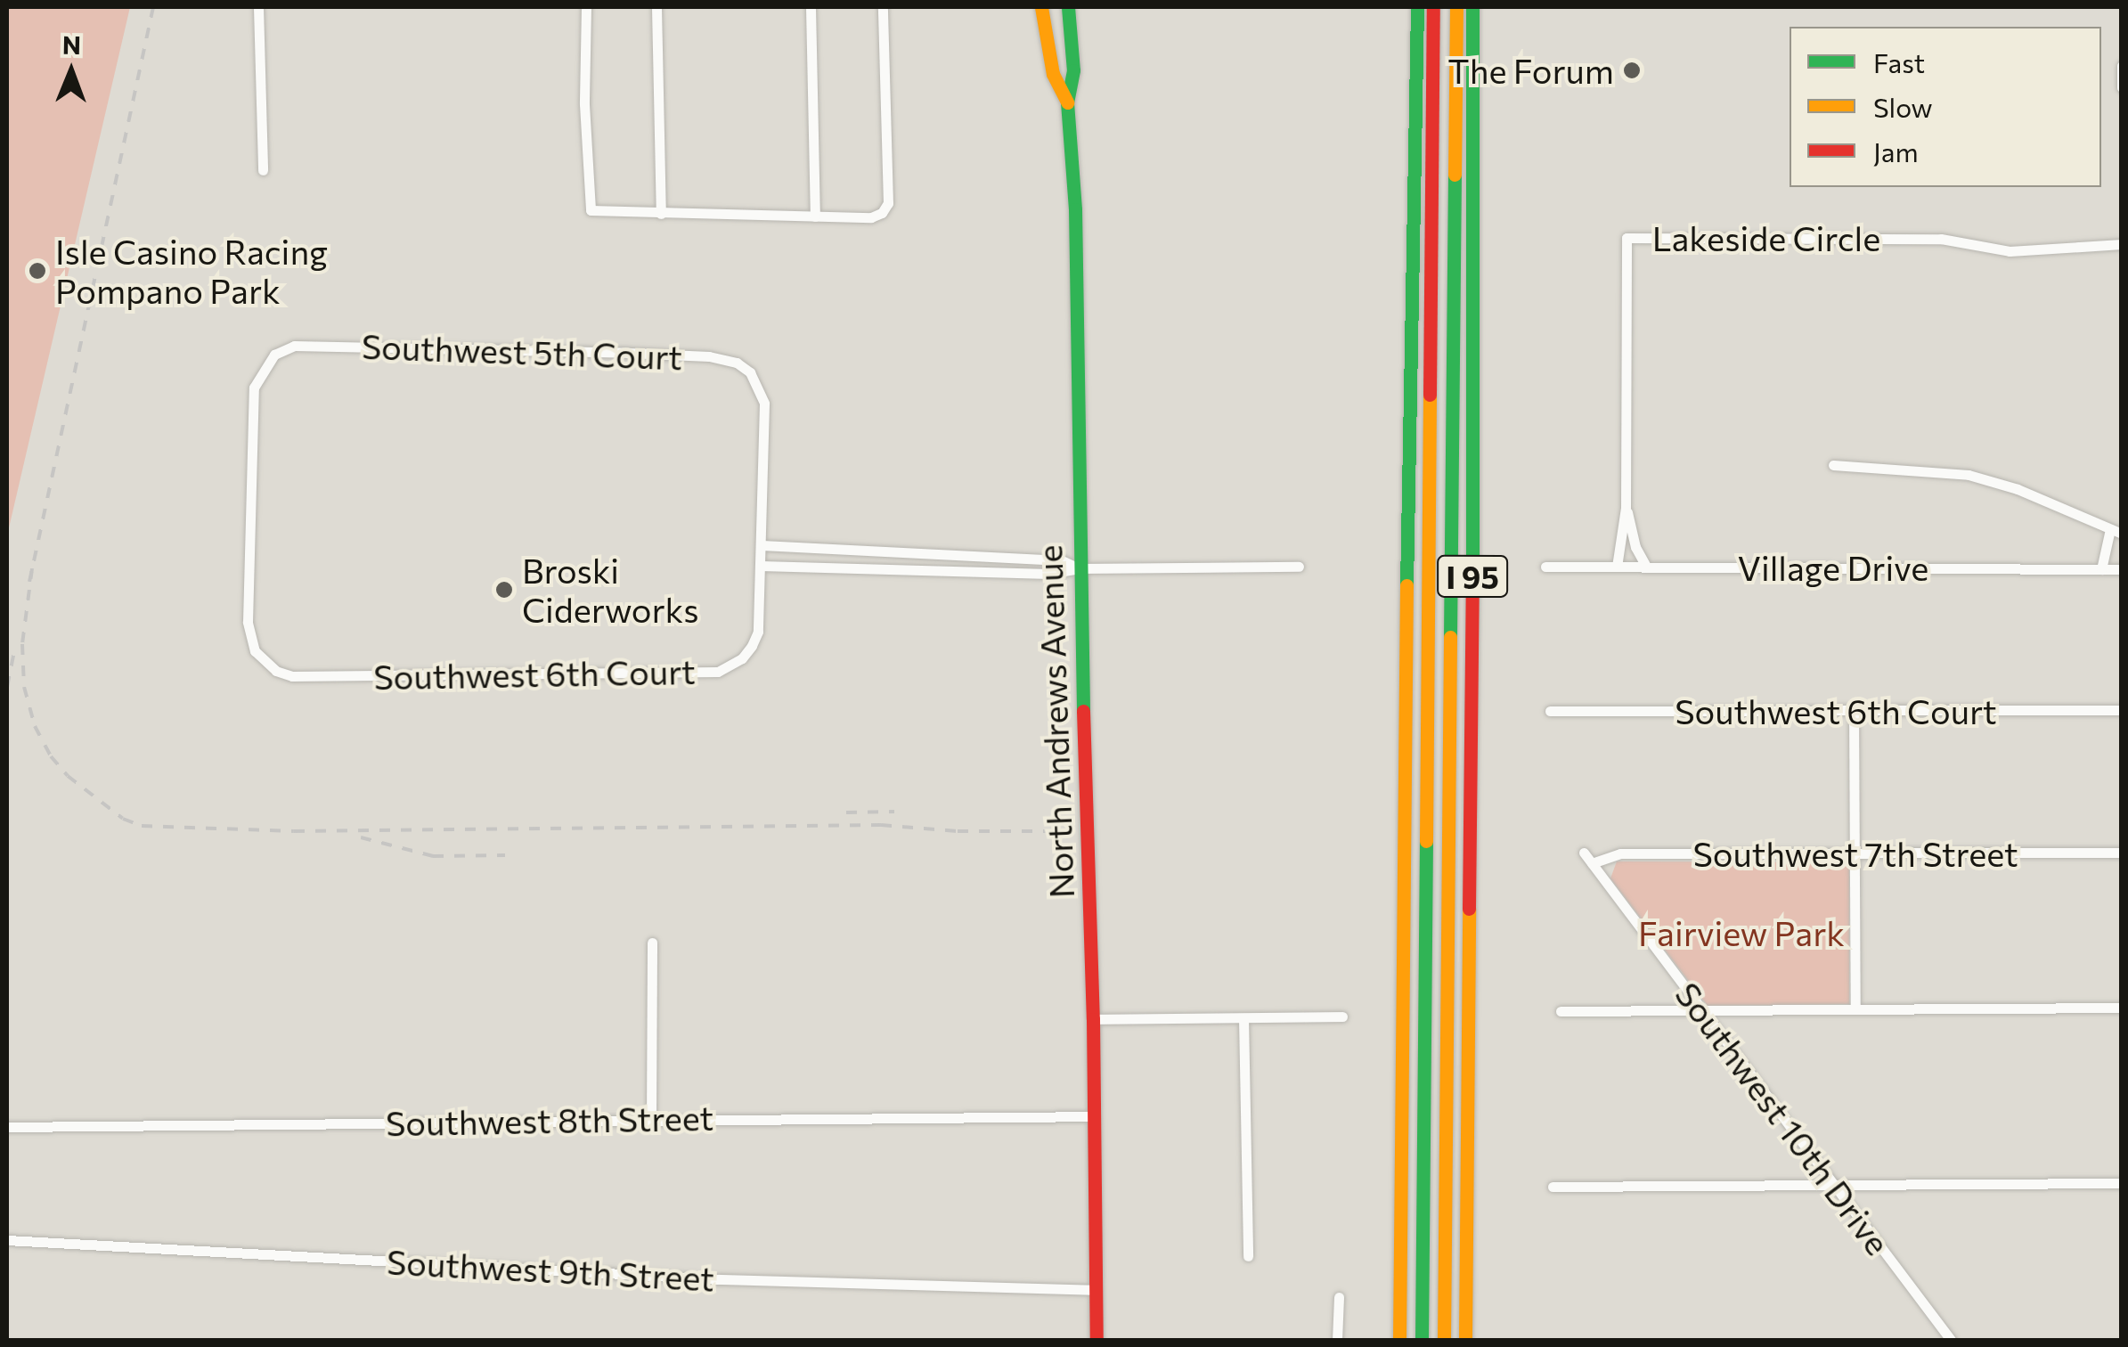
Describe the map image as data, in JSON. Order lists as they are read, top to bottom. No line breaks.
{"streets":{"main road":["I 95","North Andrews Avenue"],"street":["Lakeside Circle","Southwest 5th Court","Village Drive","Southwest 6th Court","Southwest 7th Street","Southwest 10th Drive","Southwest 8th Street","Southwest 9th Street"]},"crossings":[["Lakeside Circle","Village Drive"],["Southwest 5th Court","Southwest 6th Court"],["North Andrews Avenue","Southwest 8th Street"],["North Andrews Avenue","Southwest 9th Street"],["Southwest 7th Street","Southwest 10th Drive"]],"parks":["Fairview Park"],"places":["The Forum","Isle Casino Racing Pompano Park","Broski Ciderworks"],"legend":["Fast","Slow","Jam"],"north":"top"}
